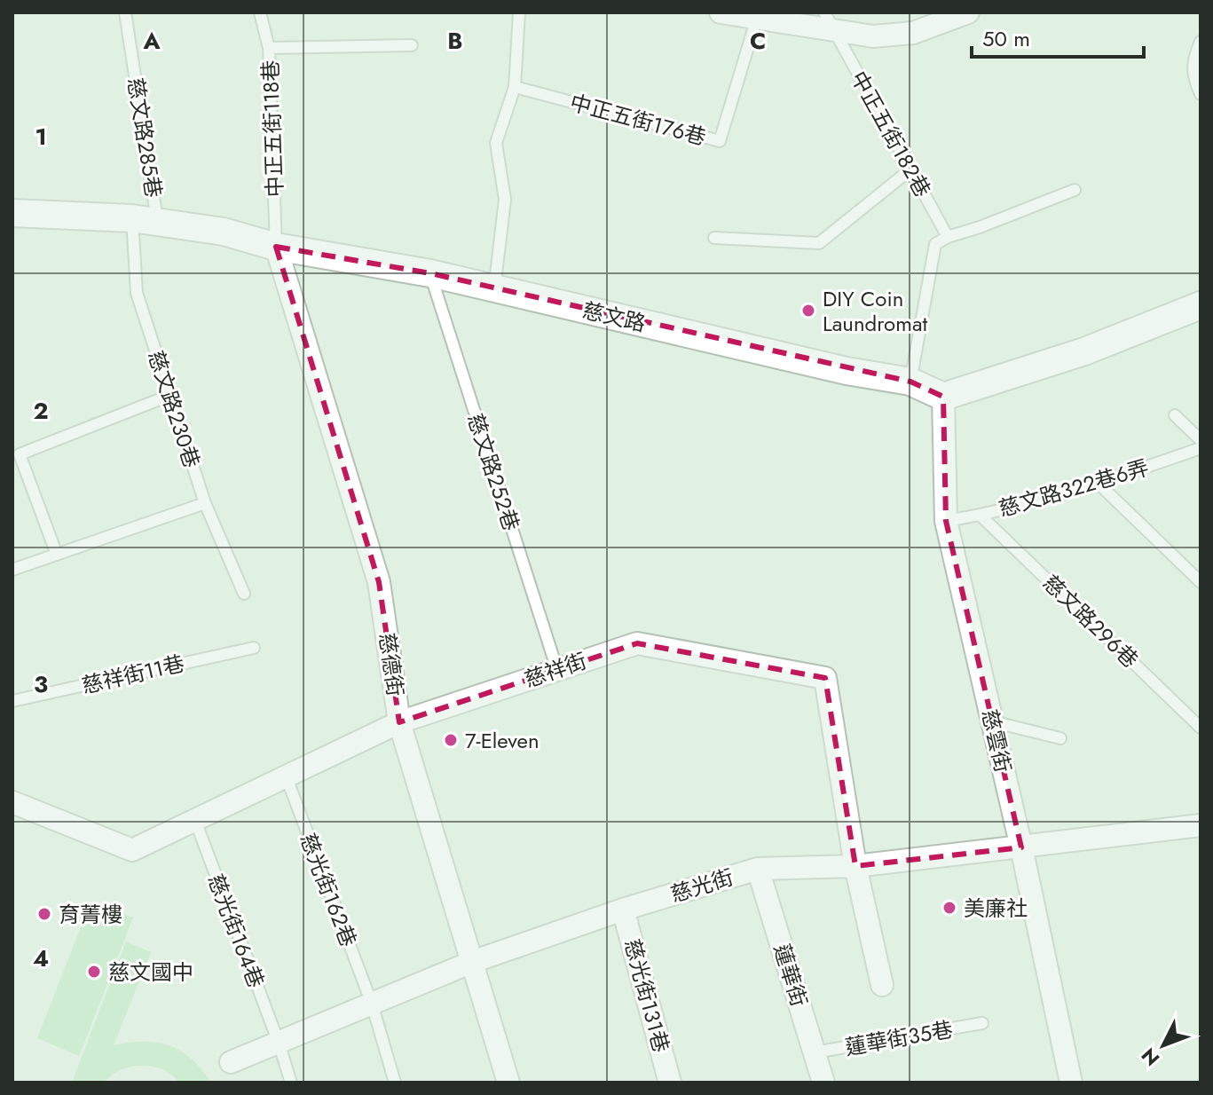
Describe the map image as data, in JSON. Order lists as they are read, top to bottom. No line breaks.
{"streets":{"street":["慈文路","慈德街","慈祥街","慈雲街","慈光街","蓮華街","慈光街131巷"],"lane":["中正五街176巷","中正五街118巷","中正五街182巷","慈文路285巷","慈文路230巷","慈文路252巷","慈文路322巷6弄","慈文路296巷","慈祥街11巷","慈光街162巷","慈光街164巷","蓮華街35巷"]},"crossings":[["中正五街118巷","慈文路"],["中正五街118巷","慈德街"],["慈文路285巷","慈文路"],["慈文路285巷","慈文路230巷"],["慈文路","慈文路230巷"],["慈文路","慈文路252巷"],["慈文路","慈德街"],["慈文路","慈雲街"],["慈文路252巷","慈祥街"],["慈文路322巷6弄","慈文路296巷"],["慈文路322巷6弄","慈雲街"],["慈德街","慈祥街"],["慈德街","慈光街"],["慈祥街","慈光街"],["慈祥街","慈光街162巷"],["慈祥街","慈光街164巷"],["慈雲街","慈光街"],["慈光街","慈光街162巷"],["慈光街","慈光街164巷"],["慈光街","蓮華街"],["慈光街","慈光街131巷"],["蓮華街","蓮華街35巷"]],"places":["DIY Coin Laundromat","7-Eleven","美廉社","育菁樓","慈文國中"],"scale_bar":"50 m","north":"bottom left","grid":{"columns":["A","B","C"],"rows":["1","2","3","4"]}}
